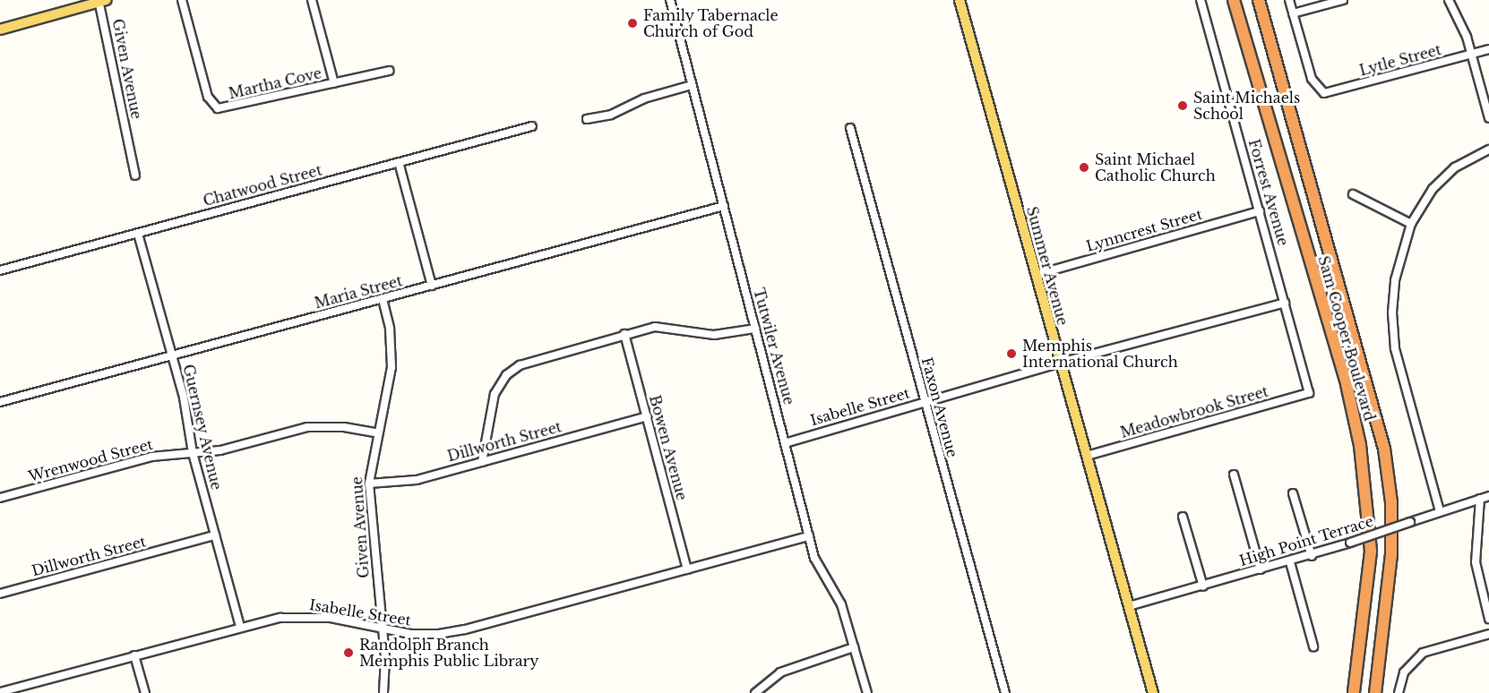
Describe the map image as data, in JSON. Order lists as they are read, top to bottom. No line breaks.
{"streets":{"highway":["Sam Cooper Boulevard"],"main road":["Summer Avenue"],"street":["Lytle Street","Given Avenue","Martha Cove","Chatwood Street","Forrest Avenue","Lynncrest Street","Maria Street","Tutwiler Avenue","Isabelle Street","Faxon Avenue","Meadowbrook Street","Guernsey Avenue","Dillworth Street","Bowen Avenue","Wrenwood Street","High Point Terrace"]},"crossings":[["Given Avenue","Maria Street"],["Given Avenue","Isabelle Street"],["Given Avenue","Dillworth Street"],["Given Avenue","Wrenwood Street"],["Chatwood Street","Guernsey Avenue"],["Forrest Avenue","Lynncrest Street"],["Forrest Avenue","Isabelle Street"],["Forrest Avenue","Meadowbrook Street"],["Lynncrest Street","Summer Avenue"],["Summer Avenue","Isabelle Street"],["Summer Avenue","Meadowbrook Street"],["Summer Avenue","High Point Terrace"],["Maria Street","Tutwiler Avenue"],["Maria Street","Guernsey Avenue"],["Tutwiler Avenue","Isabelle Street"],["Isabelle Street","Faxon Avenue"],["Isabelle Street","Guernsey Avenue"],["Isabelle Street","Bowen Avenue"],["Guernsey Avenue","Dillworth Street"],["Guernsey Avenue","Wrenwood Street"],["Dillworth Street","Bowen Avenue"]],"places":["Family Tabernacle Church of God","Saint Michaels School","Saint Michael Catholic Church","Memphis International Church","Randolph Branch Memphis Public Library"]}
